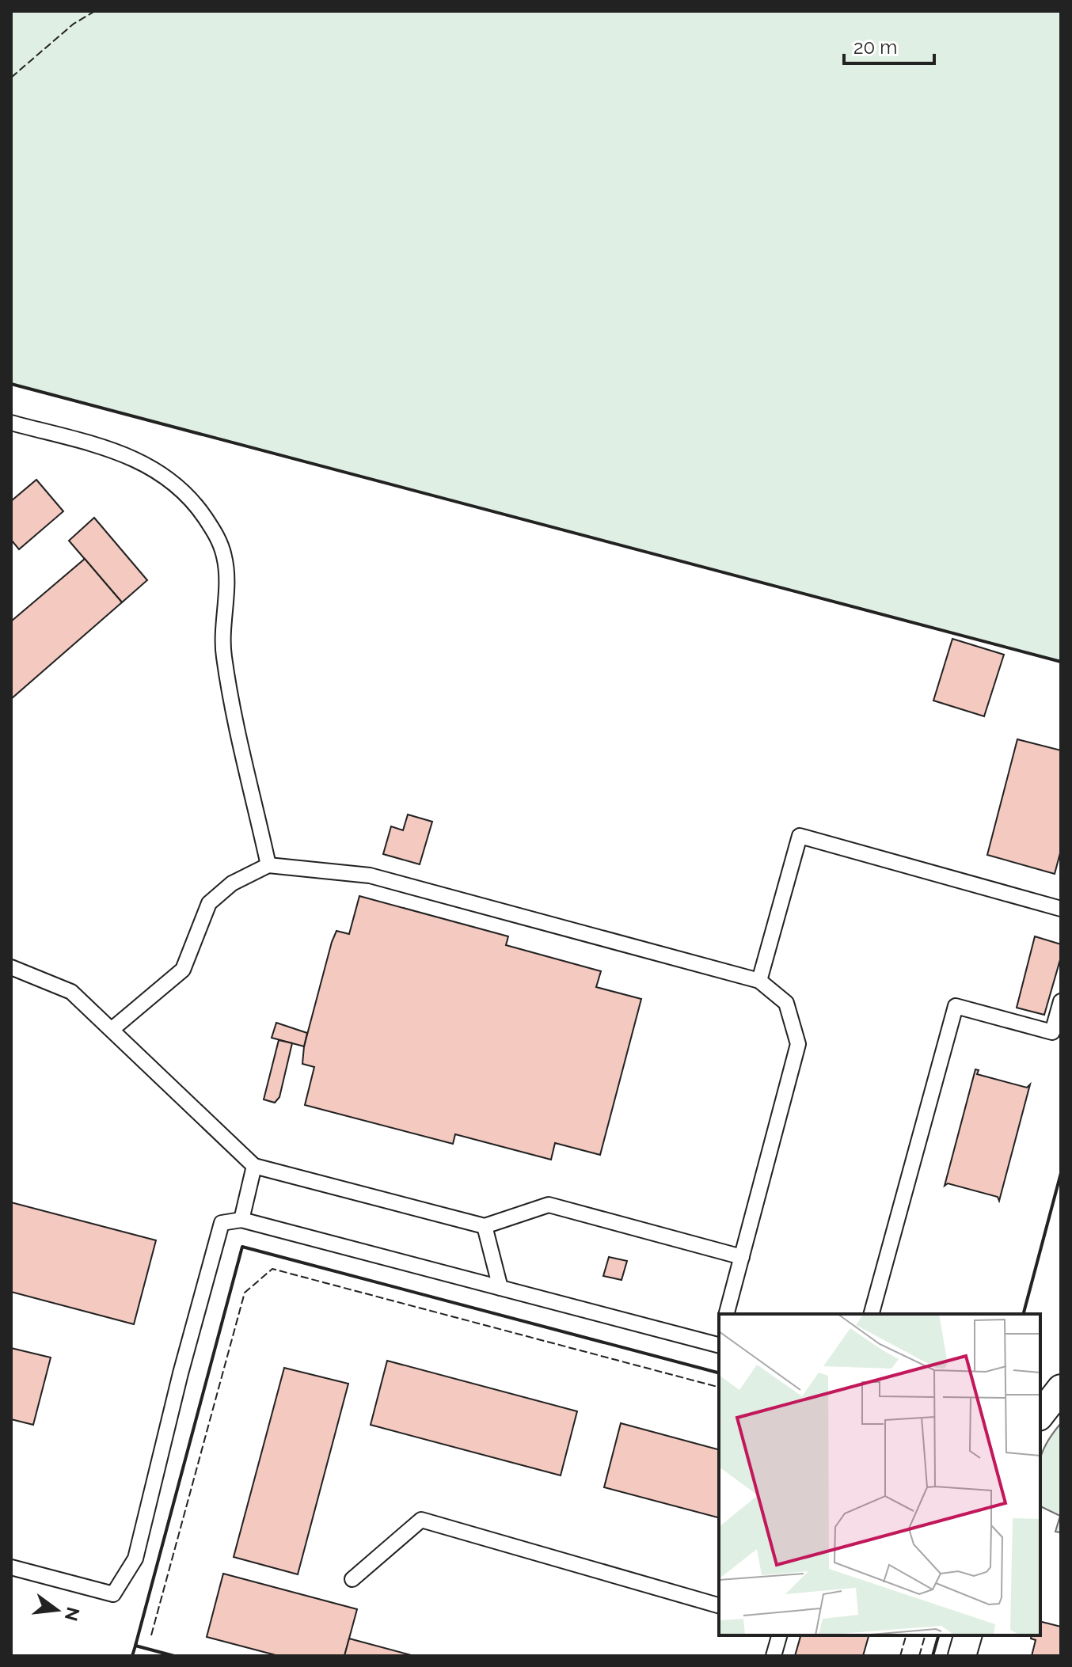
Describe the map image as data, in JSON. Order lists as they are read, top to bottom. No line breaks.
{"scale_bar":"20 m","north":"right"}
